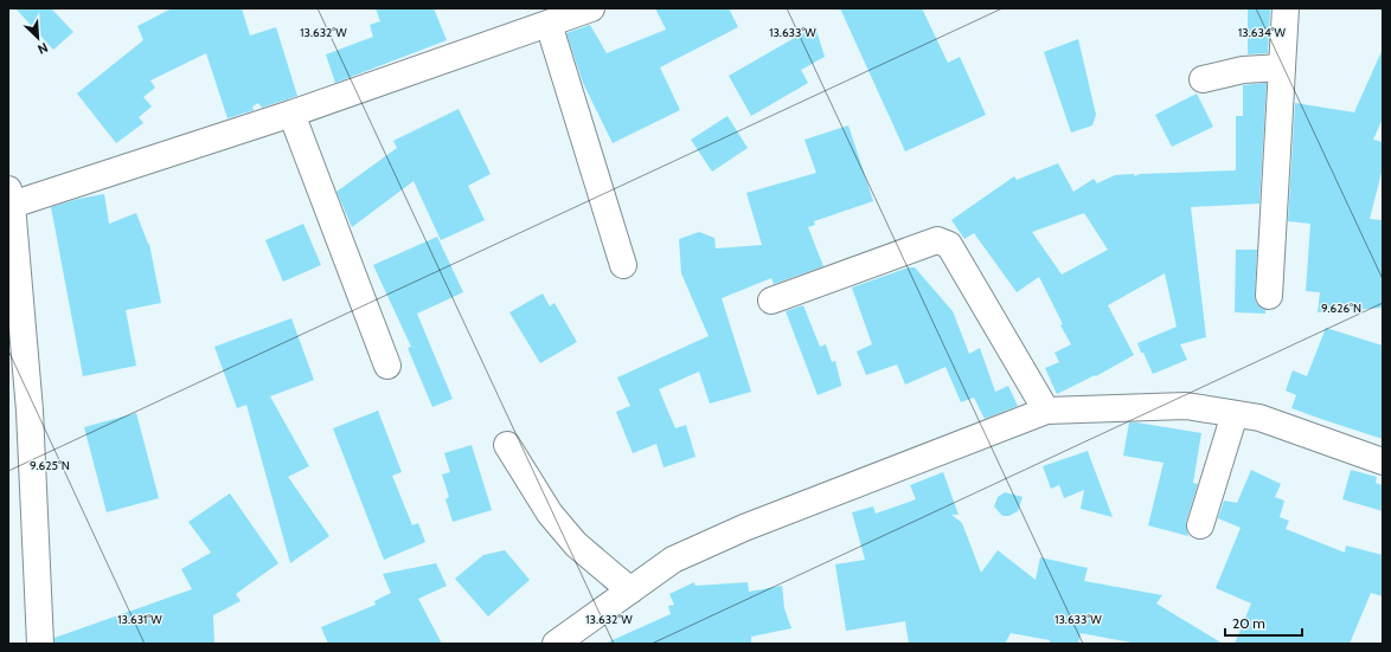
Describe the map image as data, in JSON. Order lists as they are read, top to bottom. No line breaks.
{"scale_bar":"20 m","north":"bottom right","coordinates":["13.632°W","13.633°W","13.634°W","9.626°N","9.625°N","13.631°W"]}
